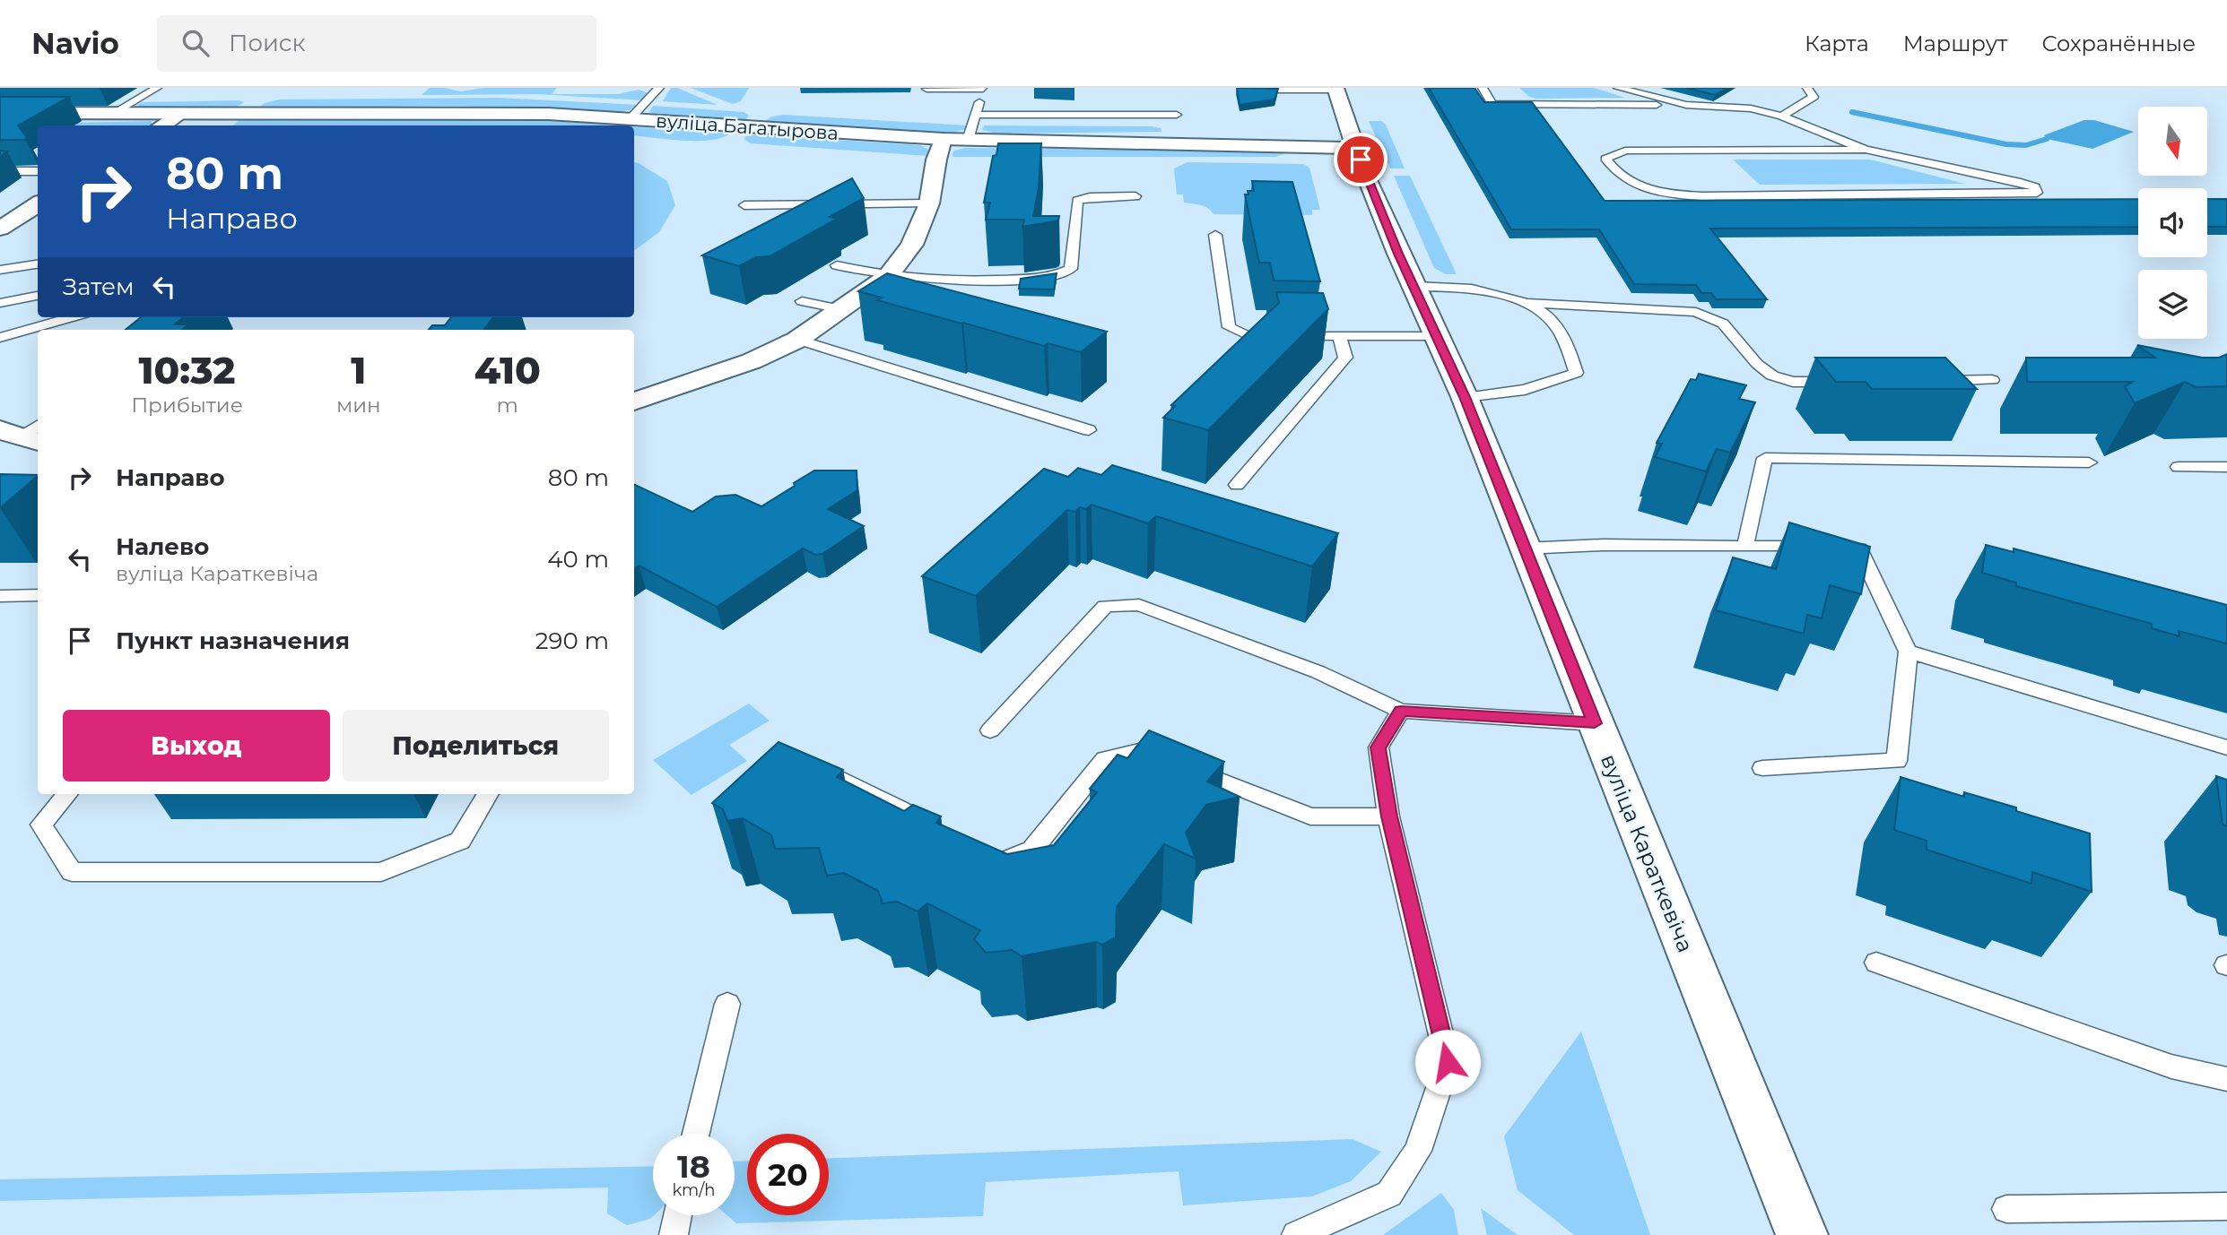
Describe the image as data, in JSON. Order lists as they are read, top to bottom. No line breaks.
{"streets":{"street":["вуліца Багатырова","вуліца Караткевіча"]},"crossings":[["вуліца Багатырова","вуліца Караткевіча"]],"north":"bottom","page":{"header":"Navio","search":"Поиск","nav":["Карта","Маршрут","Сохранённые"],"turn":["80 m","Направо"],"then":"Затем","eta":["10:32","Прибытие","1","мин","410","m"],"list":[{"name":"Направо","value":"80 m"},{"name":"Налево","note":"вуліца Караткевіча","value":"40 m"},{"name":"Пункт назначения","value":"290 m"}],"buttons":["Выход","Поделиться"],"speed":"18 km/h","limit":"20"}}
